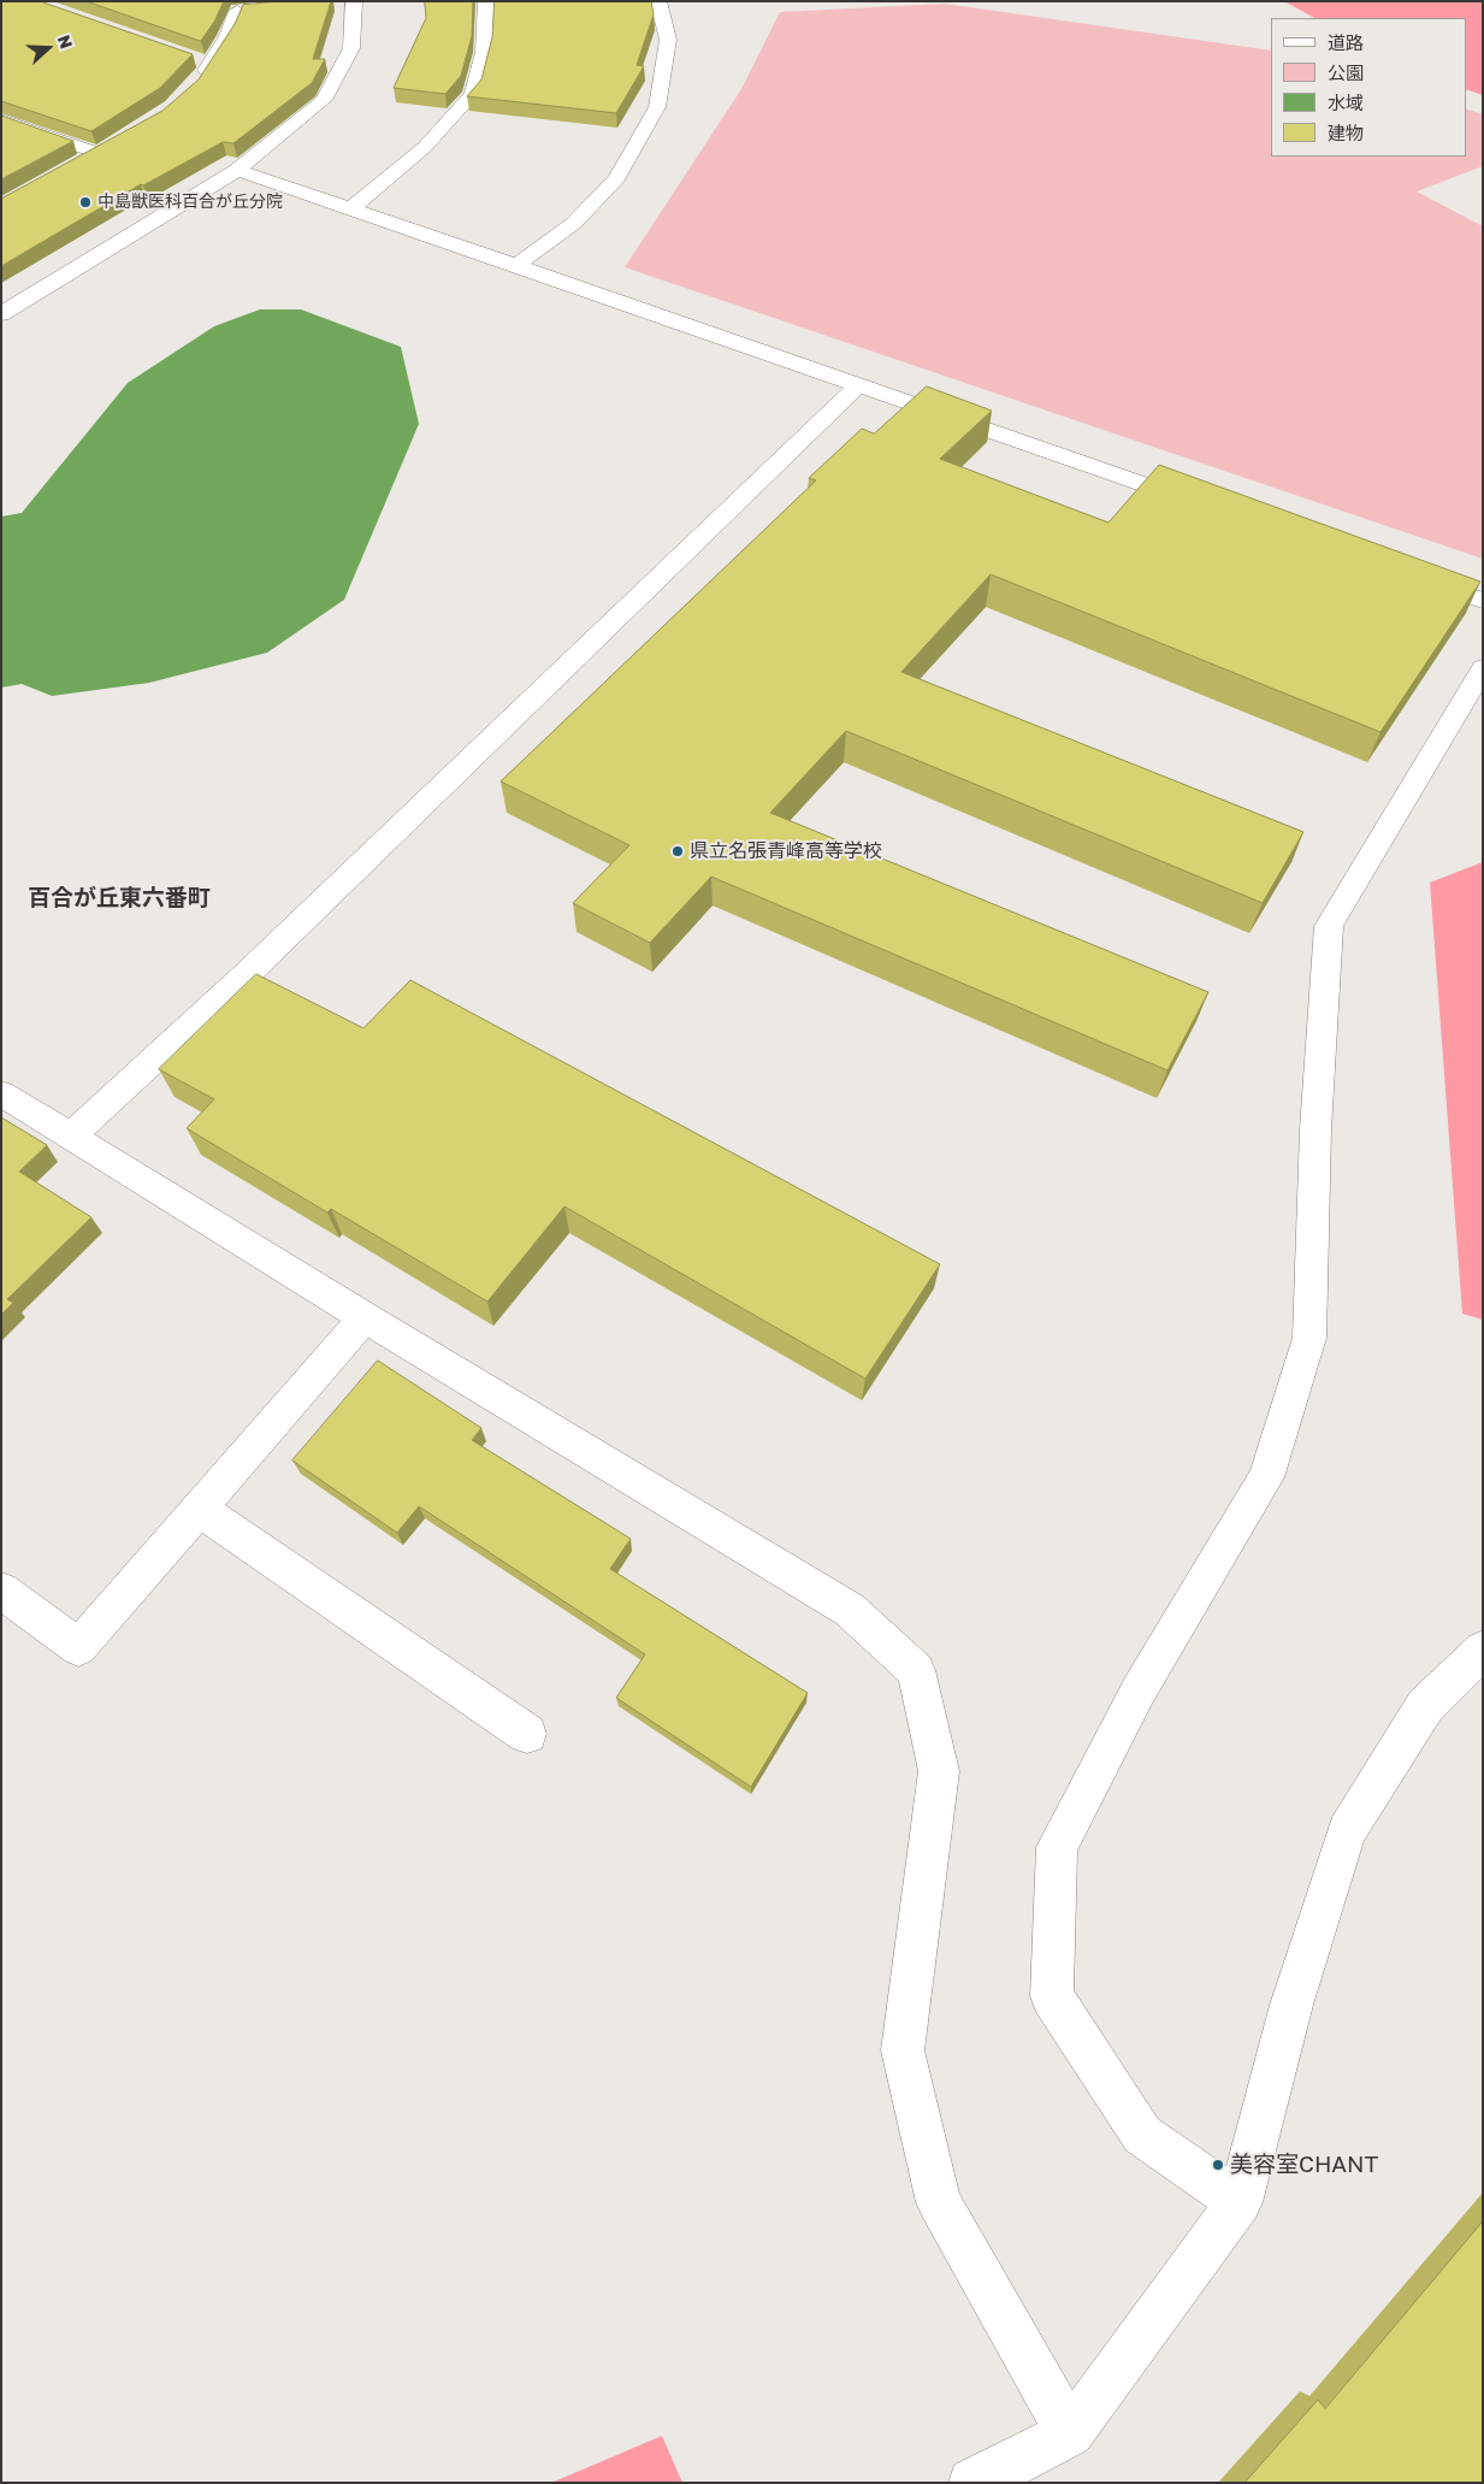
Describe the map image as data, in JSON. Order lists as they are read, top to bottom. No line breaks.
{"districts":["百合が丘東六番町"],"places":["中島獣医科百合が丘分院","県立名張青峰高等学校","美容室CHANT"],"legend":["道路","公園","水域","建物"],"north":"right"}
